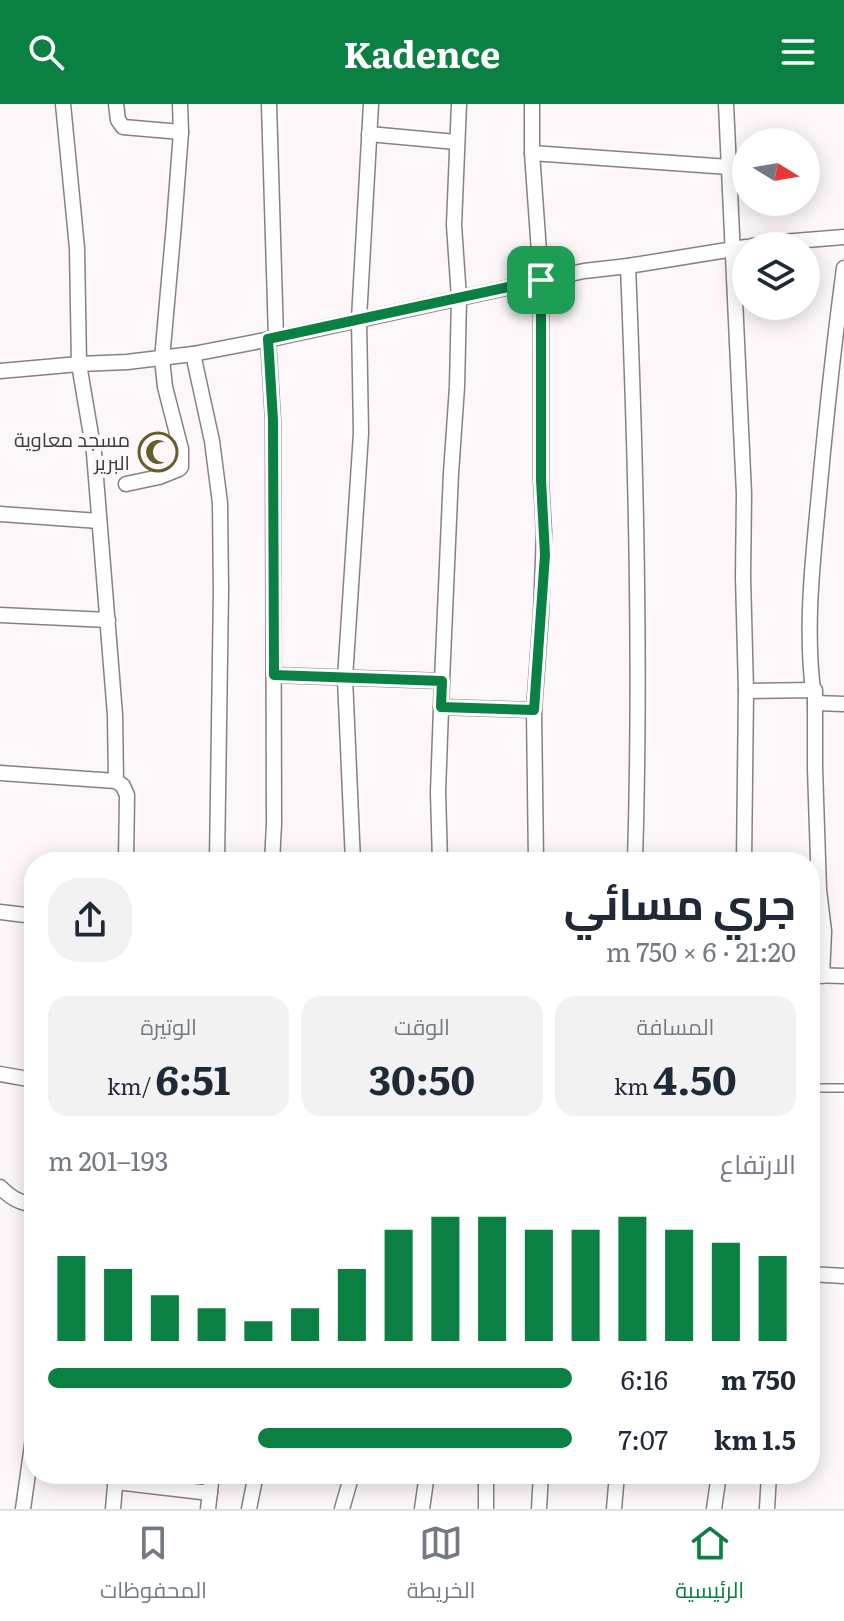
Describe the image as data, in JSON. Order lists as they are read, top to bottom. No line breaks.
{"places":{"mosque":["مسجد معاوية البرير"]},"north":"right","page":{"header":"Kadence","heading":["جري مسائي","21:20 · 6 × 750 m"],"stats":[["المسافة","4.50 km"],["الوقت","30:50"],["الوتيرة","6:51 /km"]],"chart":["الارتفاع","193–201 m"],"list":[{"name":"750 m","note":"6:16"},{"name":"1.5 km","note":"7:07"}],"tabs":["الرئيسية","الخريطة","المحفوظات"]}}
